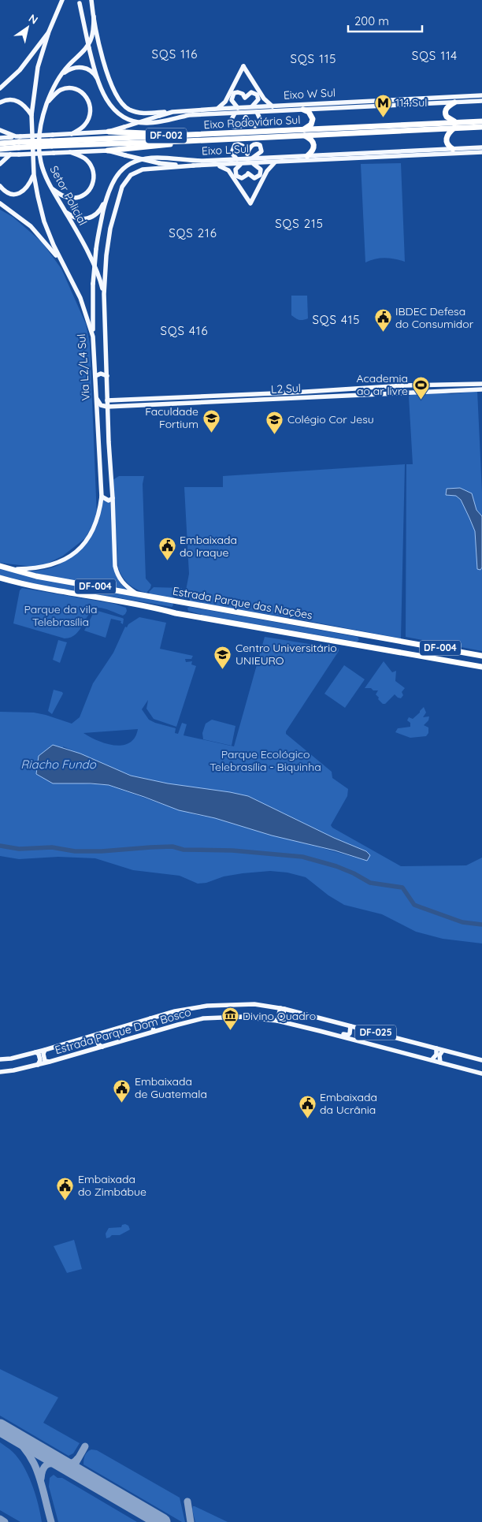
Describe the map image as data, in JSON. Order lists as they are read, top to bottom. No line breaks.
{"streets":{"highway":["Eixo Rodoviário Sul","DF-002","DF-004","Estrada Parque das Nações"],"main road":["Eixo W Sul","Eixo L Sul","Setor Policial","Via L2/L4 Sul","L2 Sul","Estrada Parque Dom Bosco","DF-025"]},"crossings":[["Eixo W Sul","Eixo Rodoviário Sul"],["Eixo L Sul","Via L2/L4 Sul"],["Setor Policial","Via L2/L4 Sul"],["Via L2/L4 Sul","L2 Sul"],["Via L2/L4 Sul","Estrada Parque das Nações"]],"districts":["SQS 116","SQS 114","SQS 115","SQS 215","SQS 216","SQS 415","SQS 416"],"water":["Riacho Fundo"],"parks":["Parque da vila Telebrasília","Parque Ecológico Telebrasília - Biquinha"],"places":{"metro station":["114 Sul"],"public building":["IBDEC Defesa do Consumidor","Embaixada do Iraque","Embaixada de Guatemala","Embaixada da Ucrânia","Embaixada do Zimbábue"],"sports":["Academia ao ar livre"],"school or university":["Faculdade Fortium","Colégio Cor Jesu","Centro Universitário UNIEURO"],"museum":["Divino Quadro"]},"scale_bar":"200 m","north":"top right"}
